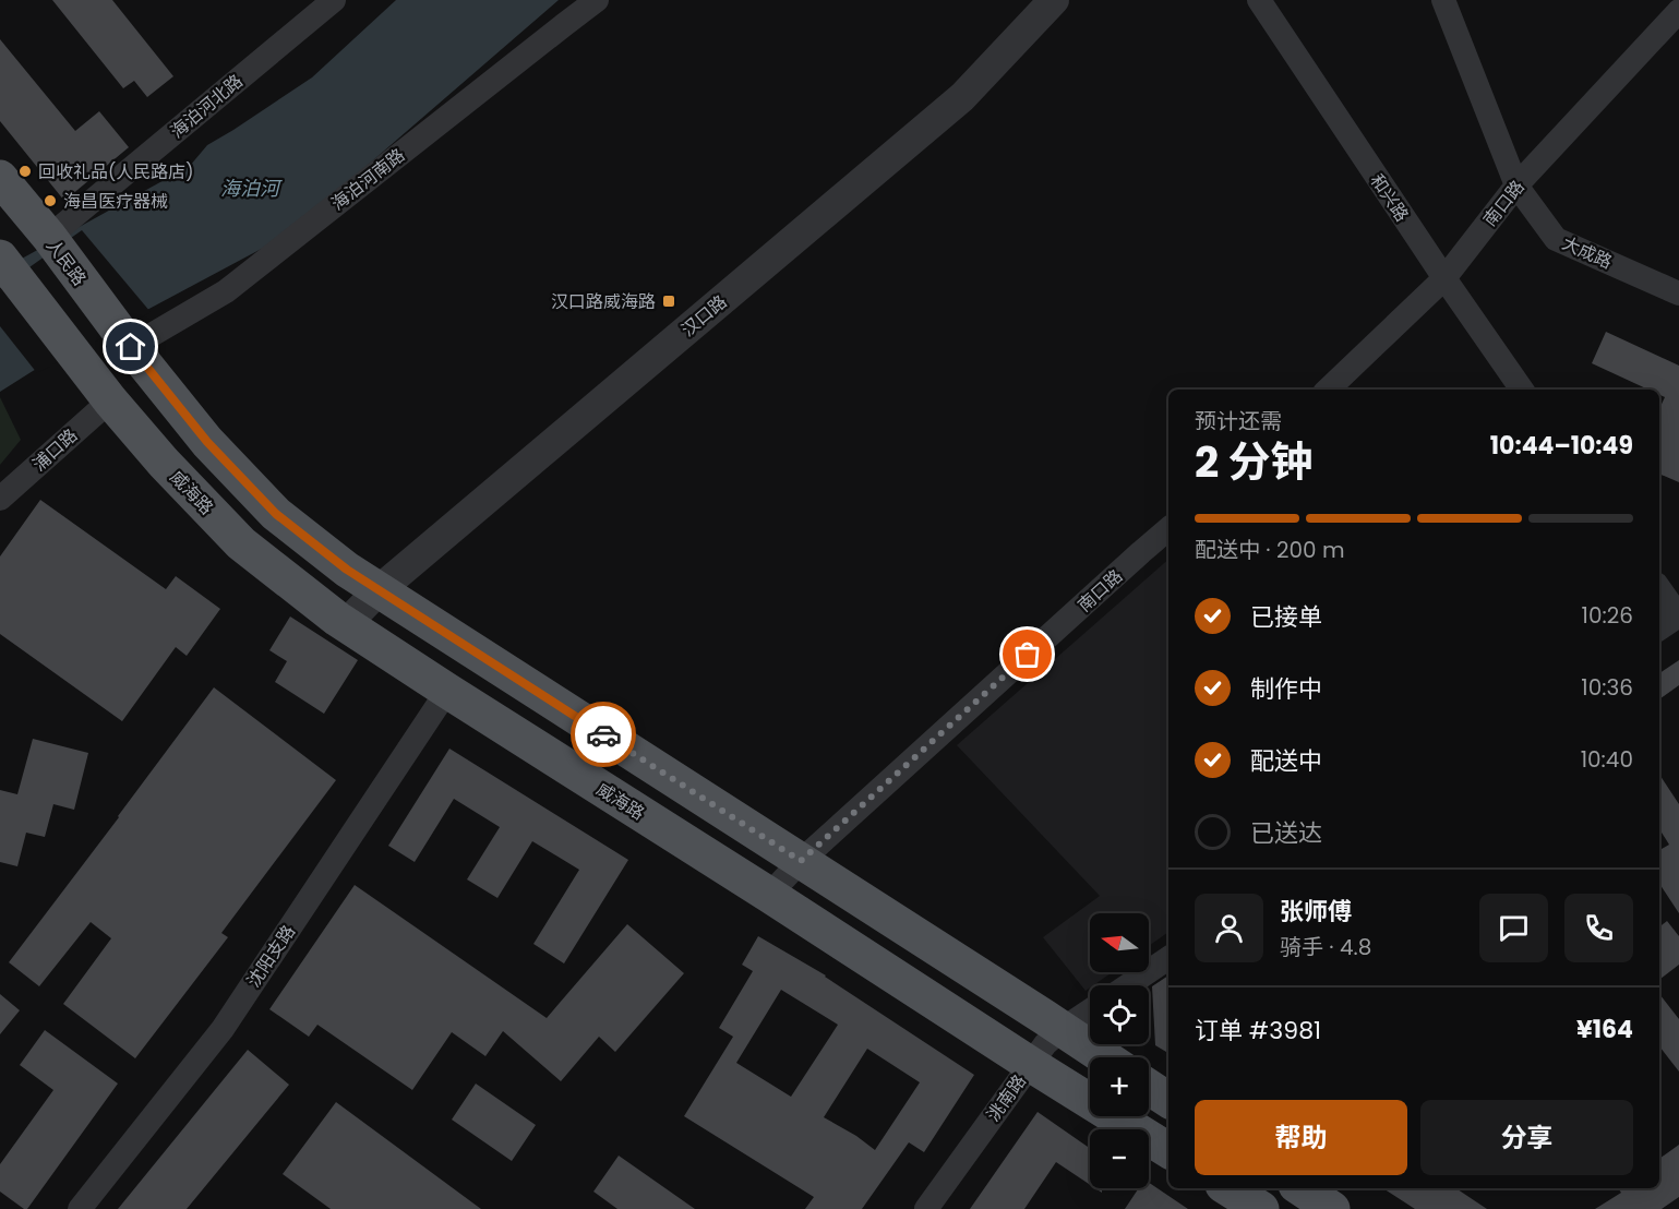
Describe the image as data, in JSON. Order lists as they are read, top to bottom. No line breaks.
{"streets":{"main road":["人民路","威海路"],"street":["海泊河北路","海泊河南路","和兴路","南口路","大成路","汉口路","浦口路","沈阳支路","洮南路"]},"crossings":[["海泊河北路","人民路"],["海泊河南路","人民路"],["和兴路","南口路"],["南口路","大成路"],["南口路","威海路"],["汉口路","威海路"],["浦口路","威海路"],["威海路","沈阳支路"],["威海路","洮南路"]],"water":["海泊河"],"places":{"other":["回收礼品(人民路店)","海昌医疗器械"],"transit":["汉口路威海路"]},"north":"left","page":{"heading":["2 分钟","预计还需","10:44–10:49"],"panel":["张师傅","骑手 · 4.8","订单 #3981","¥164"],"bar":"配送中 · 200 m","list":[["已接单","10:26"],["制作中","10:36"],["配送中","10:40"],"已送达"],"map_buttons":["+","−"],"buttons":["帮助","分享"]}}
